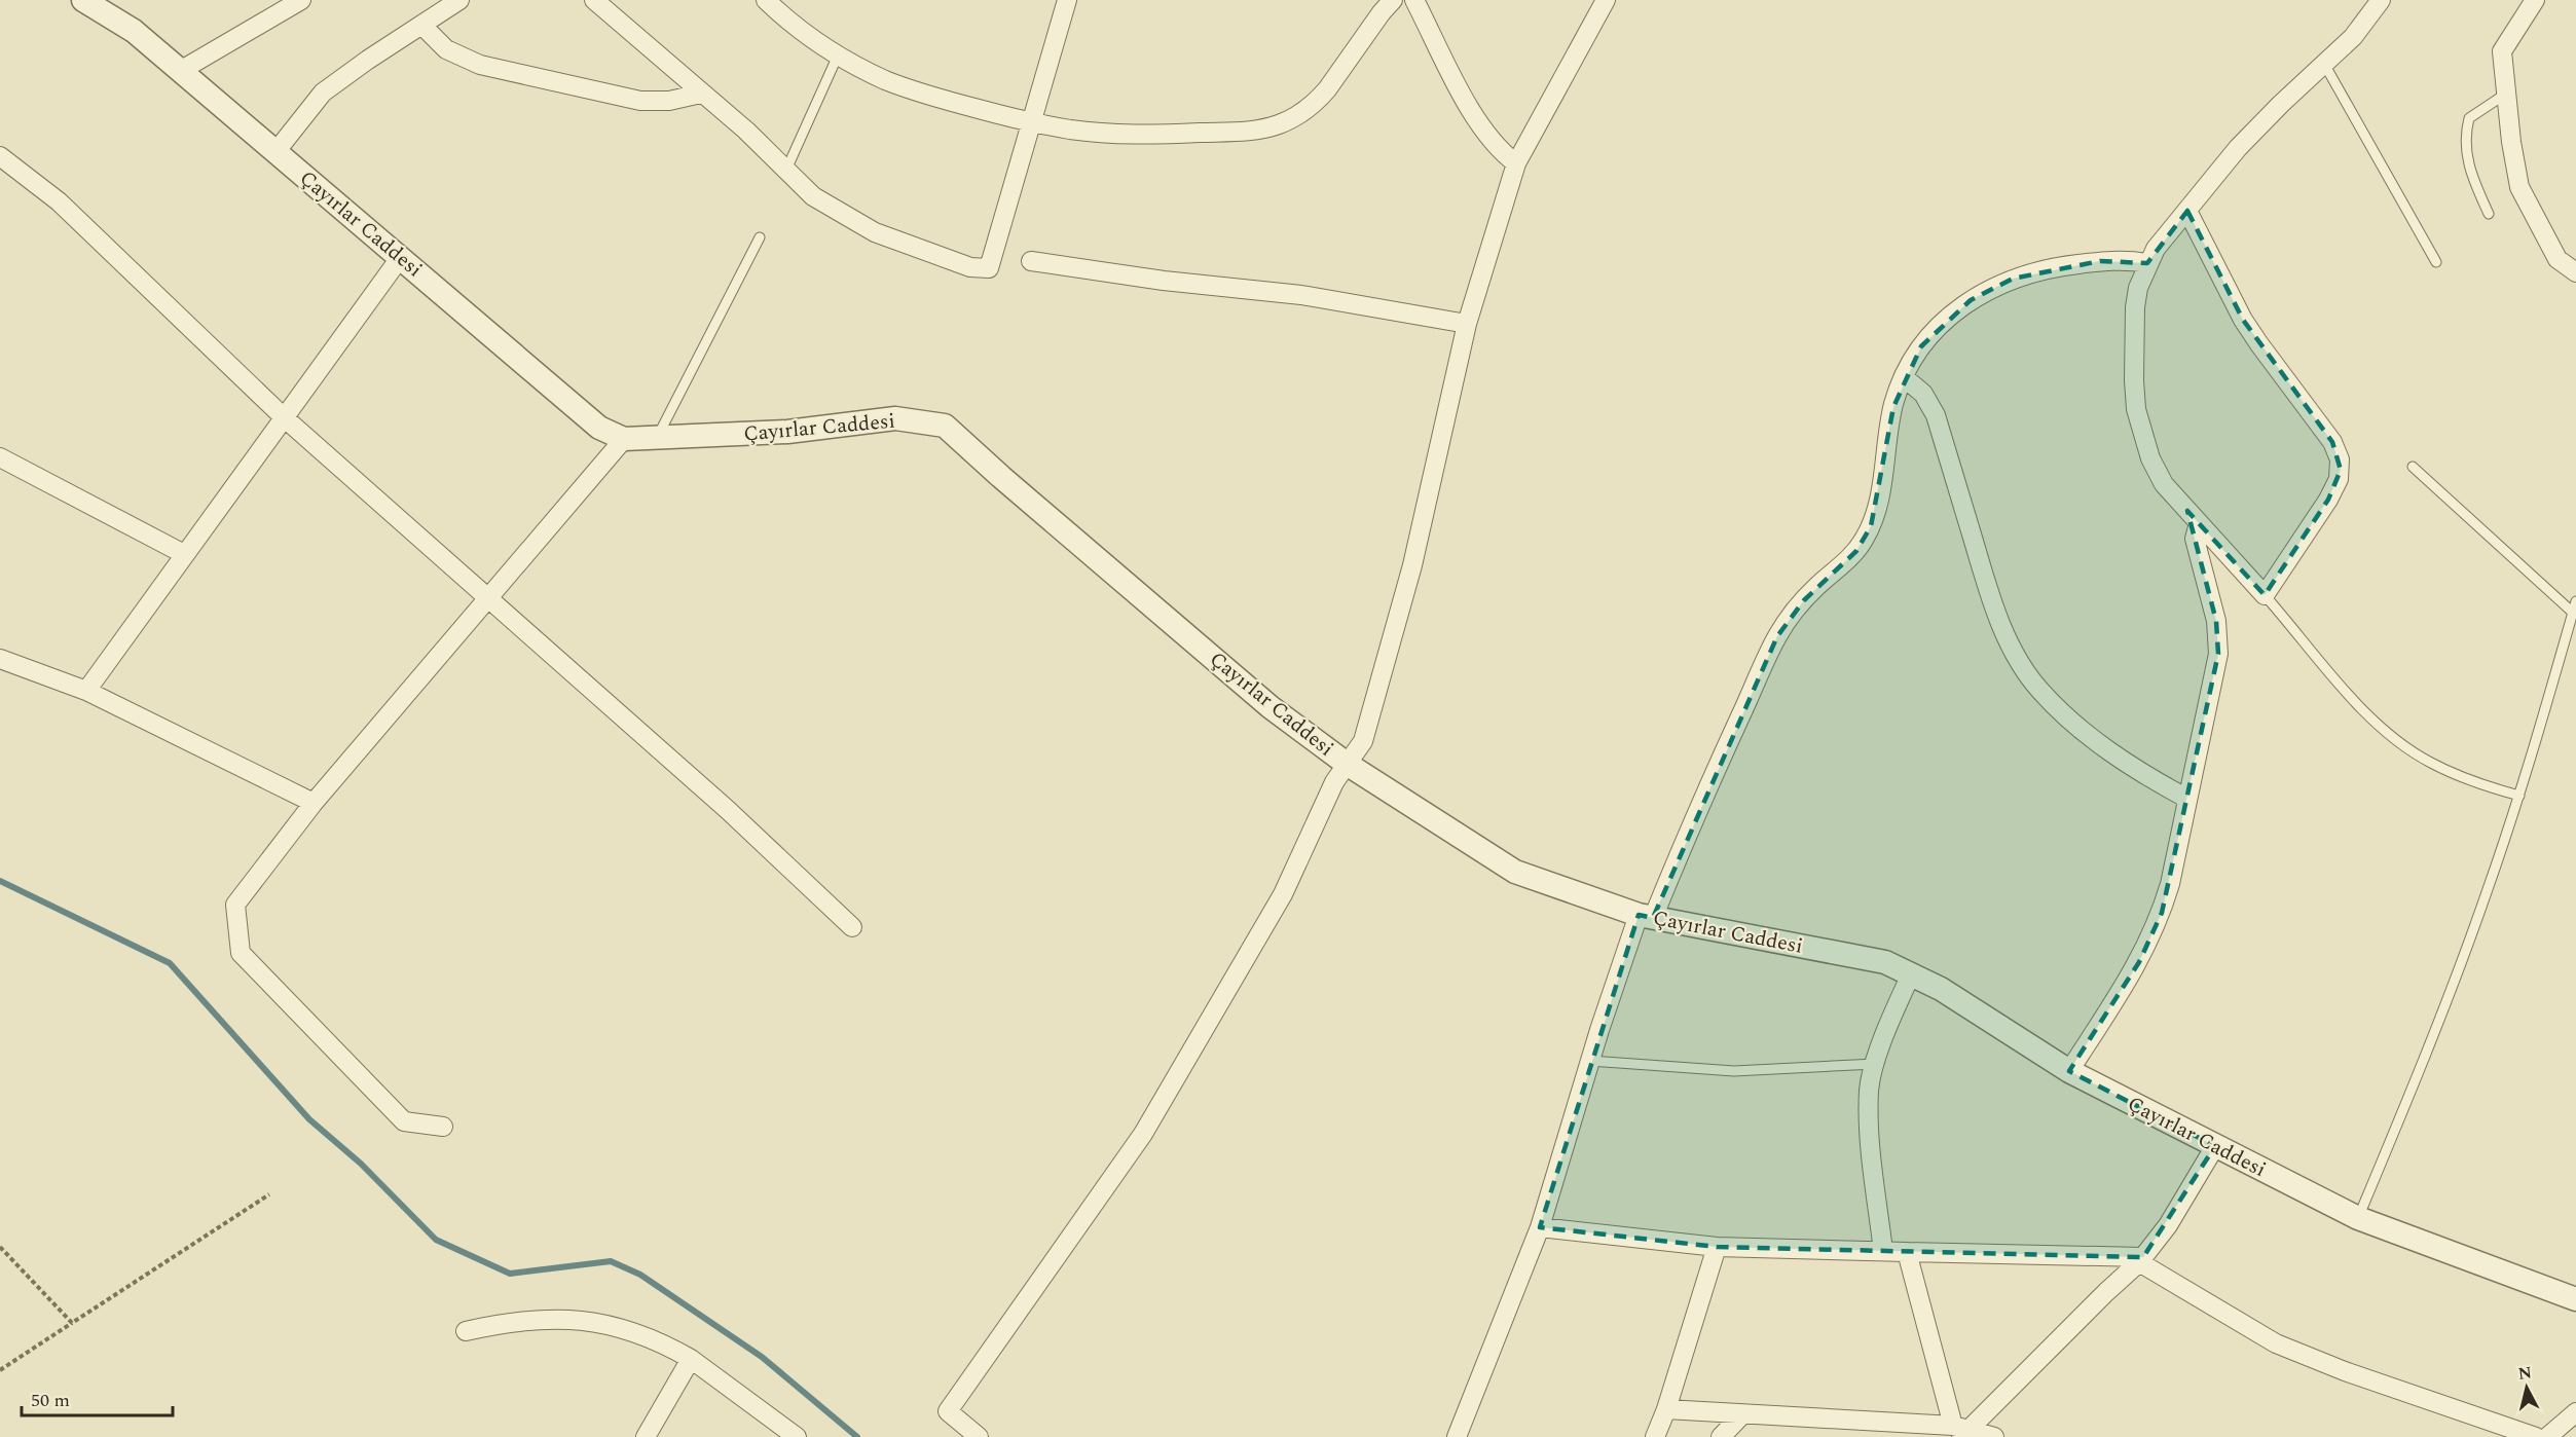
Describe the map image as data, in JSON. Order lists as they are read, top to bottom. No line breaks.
{"streets":{"street":["Çayırlar Caddesi"]},"scale_bar":"50 m","north":"top"}
